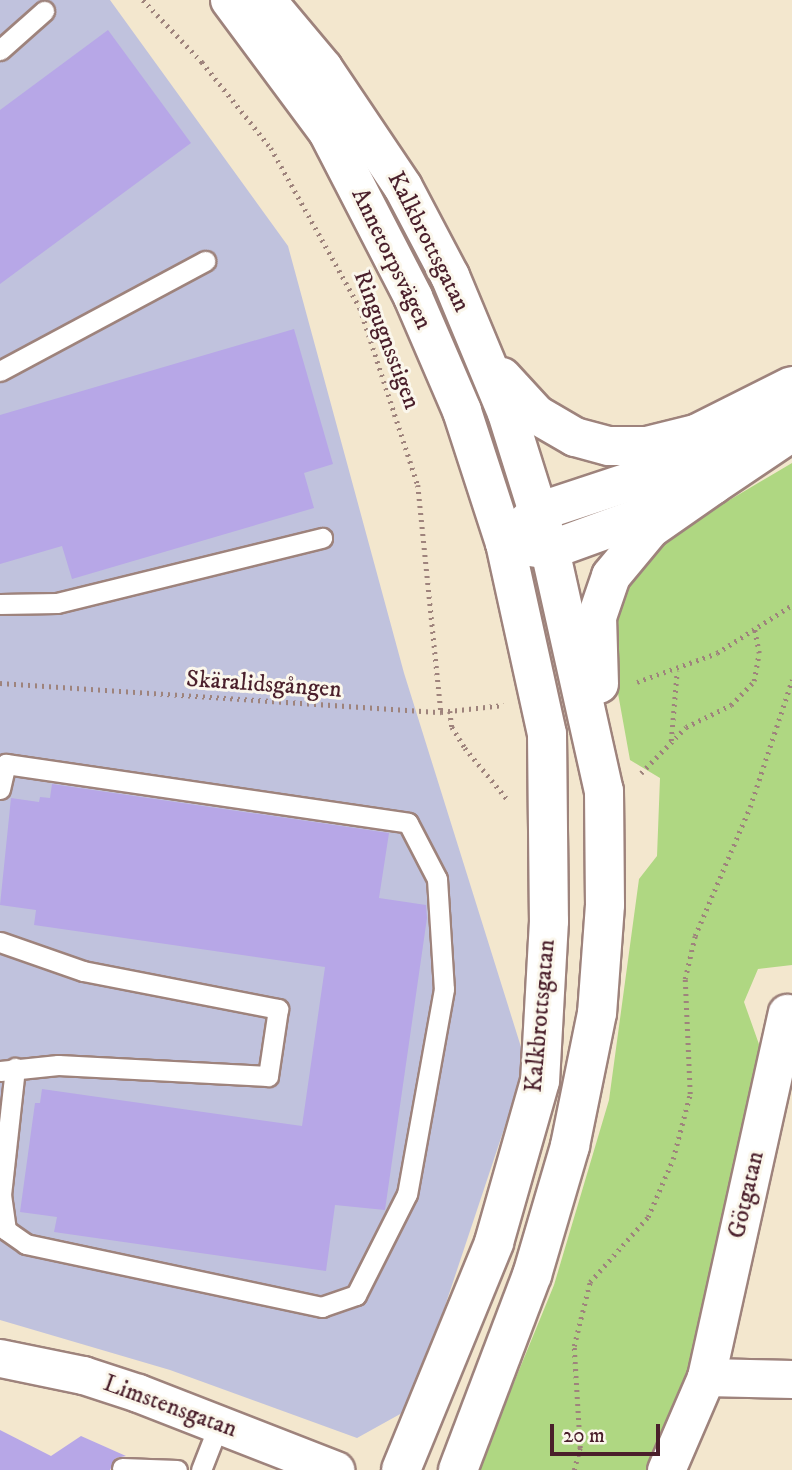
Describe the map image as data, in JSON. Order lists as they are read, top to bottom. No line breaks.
{"streets":{"main road":["Kalkbrottsgatan","Annetorpsvägen"],"street":["Götgatan","Limstensgatan"],"path":["Ringugnsstigen","Skäralidsgången"]},"crossings":[["Kalkbrottsgatan","Annetorpsvägen"],["Ringugnsstigen","Skäralidsgången"]],"scale_bar":"20 m"}
